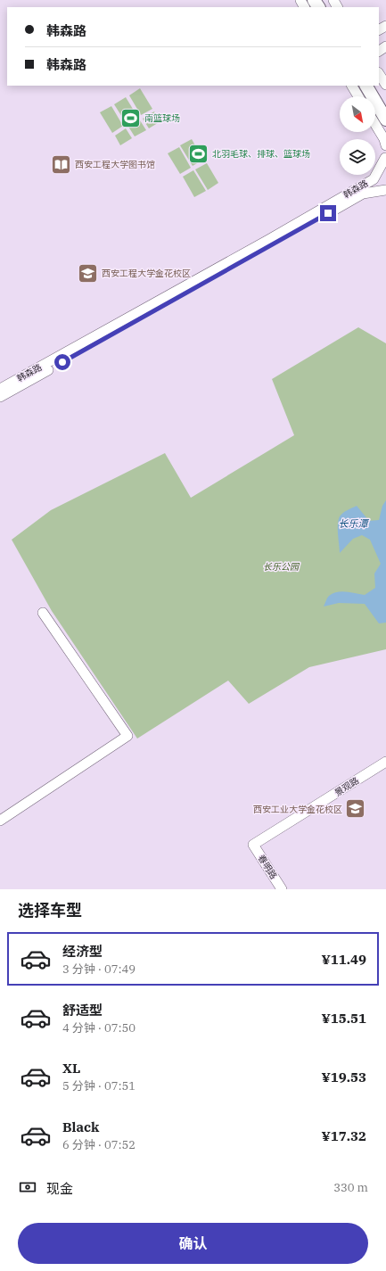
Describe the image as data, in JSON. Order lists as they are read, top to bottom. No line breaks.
{"streets":{"main road":["韩森路","景观路","春明路"]},"crossings":[["景观路","春明路"]],"water":["长乐潭"],"parks":["长乐公园"],"places":{"sports":["南篮球场","北羽毛球、排球、篮球场"],"library":["西安工程大学图书馆"],"school or university":["西安工程大学金花校区","西安工业大学金花校区"]},"north":"bottom right","page":{"banner":["韩森路","韩森路"],"heading":"选择车型","list":[{"name":"经济型","note":"3 分钟 · 07:49","value":"¥11.49"},{"name":"舒适型","note":"4 分钟 · 07:50","value":"¥15.51"},{"name":"XL","note":"5 分钟 · 07:51","value":"¥19.53"},{"name":"Black","note":"6 分钟 · 07:52","value":"¥17.32"}],"pay":["现金","330 m"],"buttons":"确认"}}
